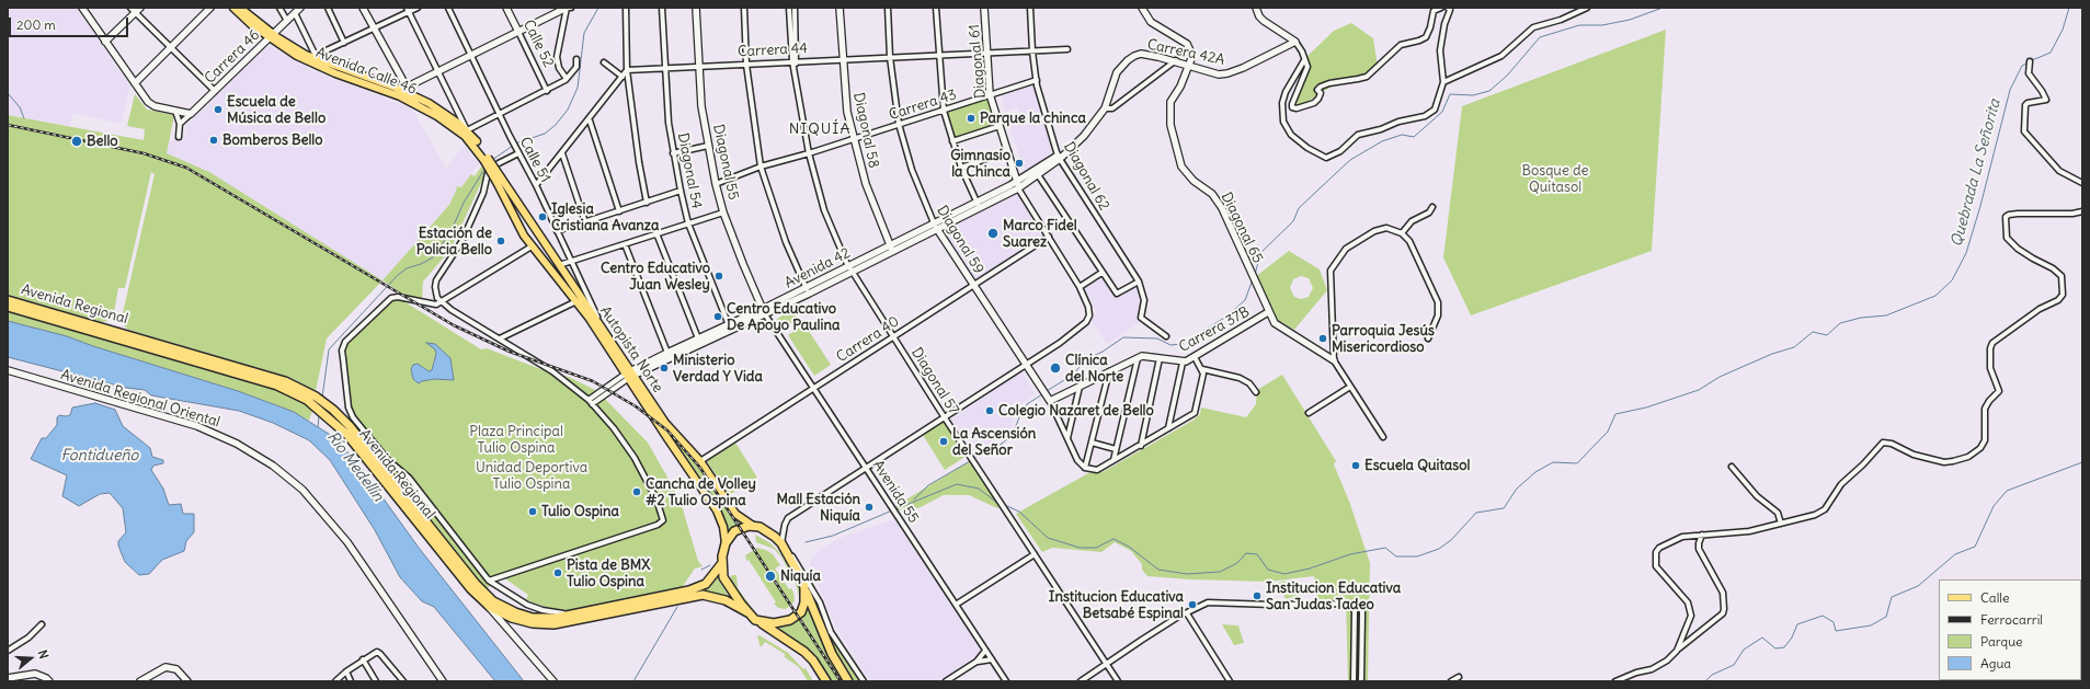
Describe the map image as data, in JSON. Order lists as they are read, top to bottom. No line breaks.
{"streets":{"highway":["Avenida Regional"],"main road":["Avenida Calle 46","Autopista Norte"],"street":["Calle 52","Carrera 44","Carrera 42A","Carrera 46","Diagonal 61","Carrera 43","Diagonal 58","Calle 51","Diagonal 55","Diagonal 54","Diagonal 62","Diagonal 65","Diagonal 59","Avenida 42","Carrera 37B","Carrera 40","Diagonal 57","Avenida Regional Oriental","Avenida 55"]},"crossings":[["Carrera 44","Diagonal 61"],["Carrera 44","Diagonal 58"],["Carrera 44","Diagonal 55"],["Carrera 44","Diagonal 54"],["Carrera 44","Diagonal 62"],["Carrera 44","Diagonal 59"],["Carrera 44","Diagonal 57"],["Carrera 42A","Diagonal 62"],["Carrera 42A","Diagonal 65"],["Carrera 42A","Avenida 42"],["Carrera 46","Avenida Calle 46"],["Diagonal 61","Carrera 43"],["Diagonal 61","Avenida 42"],["Carrera 43","Diagonal 58"],["Carrera 43","Diagonal 55"],["Carrera 43","Diagonal 62"],["Carrera 43","Diagonal 59"],["Carrera 43","Diagonal 57"],["Diagonal 58","Avenida 42"],["Calle 51","Autopista Norte"],["Diagonal 55","Avenida 42"],["Diagonal 55","Avenida 55"],["Diagonal 54","Avenida 42"],["Diagonal 62","Avenida 42"],["Diagonal 65","Carrera 37B"],["Diagonal 59","Avenida 42"],["Diagonal 59","Carrera 37B"],["Diagonal 59","Carrera 40"],["Avenida 42","Autopista Norte"],["Avenida 42","Diagonal 57"],["Avenida 42","Avenida 55"],["Avenida Regional","Autopista Norte"],["Carrera 40","Autopista Norte"],["Carrera 40","Diagonal 57"],["Carrera 40","Avenida 55"]],"districts":["NIQUÍA"],"water":["Quebrada La Señorita","Fontidueño","Río Medellín"],"parks":["Bosque de Quitasol","Plaza Principal Tulio Ospina","Unidad Deportiva Tulio Ospina"],"places":["Escuela de Música de Bello","Parque la chinca","Bomberos Bello","Bello","Gimnasio la Chinca","Iglesia Cristiana Avanza","Marco Fidel Suarez","Estación de Policia Bello","Centro Educativo Juan Wesley","Centro Educativo De Apoyo Paulina","Parroquia Jesús Misericordioso","Ministerio Verdad Y Vida","Clínica del Norte","Colegio Nazaret de Bello","La Ascensión del Señor","Escuela Quitasol","Cancha de Volley #2 Tulio Ospina","Mall Estación Niquía","Tulio Ospina","Pista de BMX Tulio Ospina","Niquía","Institucion Educativa San Judas Tadeo","Institucion Educativa Betsabé Espinal"],"legend":["Calle","Ferrocarril","Parque","Agua"],"scale_bar":"200 m","north":"right"}
